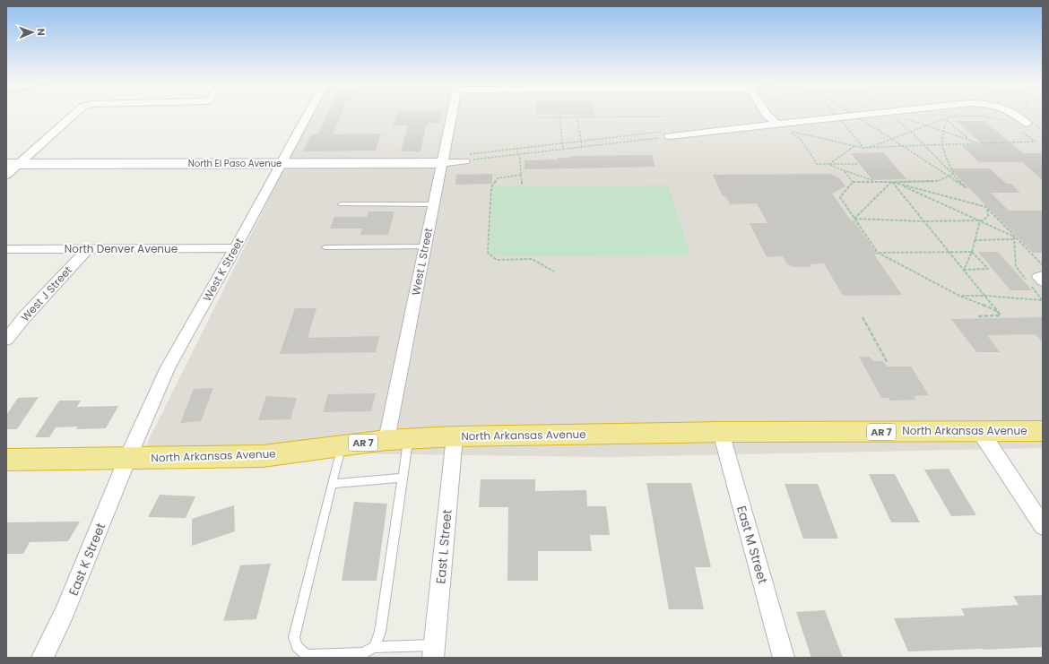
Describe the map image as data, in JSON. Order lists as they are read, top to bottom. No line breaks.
{"streets":{"highway":["North Arkansas Avenue","AR 7"],"street":["North El Paso Avenue","North Denver Avenue","West L Street","West K Street","West J Street","East M Street","East L Street","East K Street"]},"crossings":[["North El Paso Avenue","West L Street"],["North El Paso Avenue","West K Street"],["North Denver Avenue","West K Street"],["North Denver Avenue","West J Street"],["West L Street","North Arkansas Avenue"],["West K Street","North Arkansas Avenue"],["West K Street","East K Street"],["North Arkansas Avenue","East M Street"],["North Arkansas Avenue","East L Street"],["North Arkansas Avenue","East K Street"]],"north":"right"}
